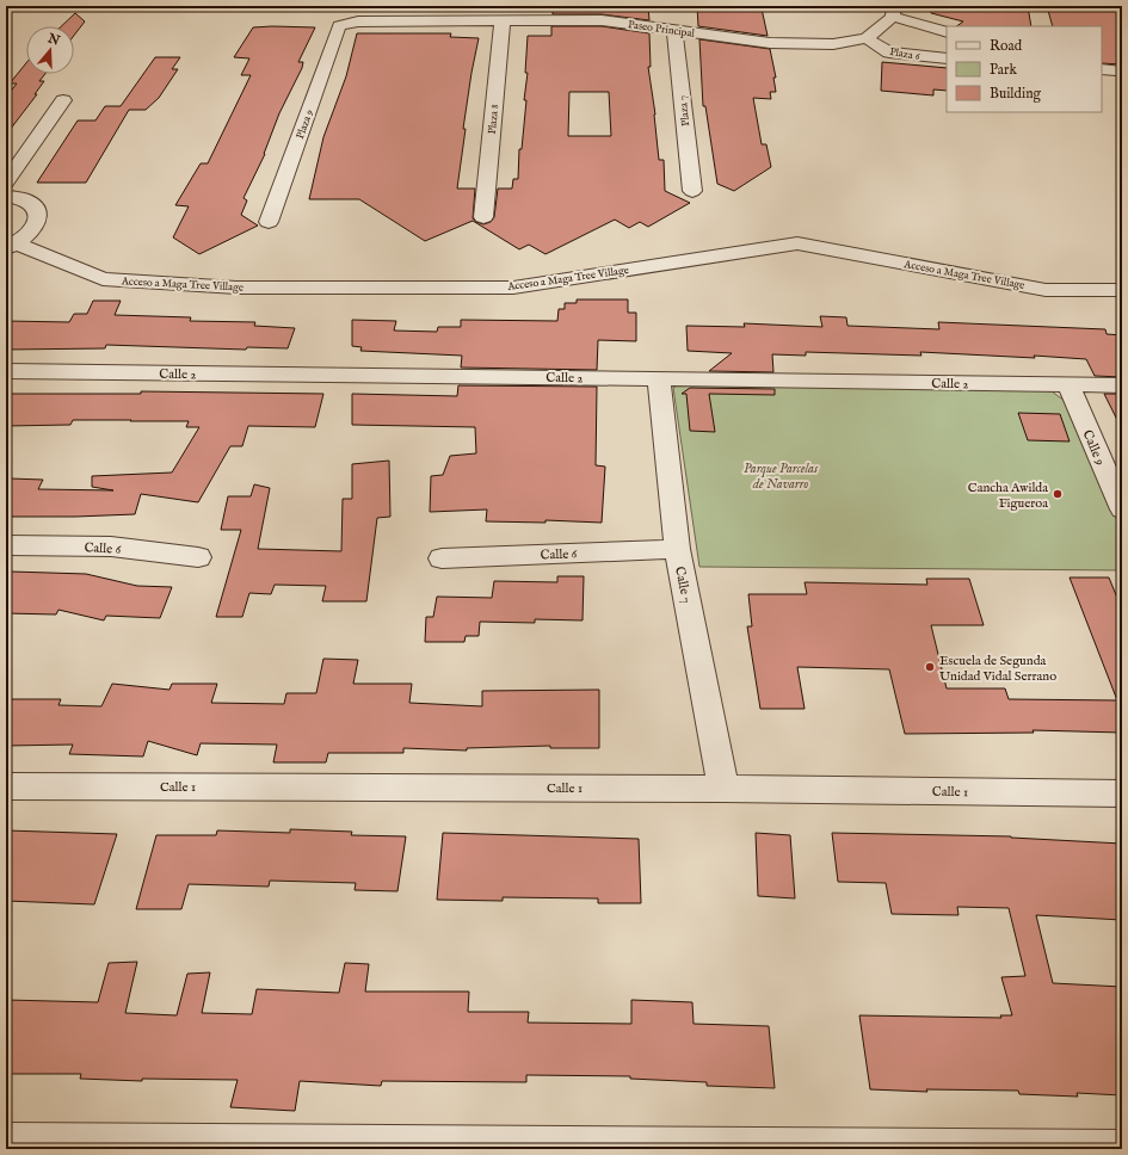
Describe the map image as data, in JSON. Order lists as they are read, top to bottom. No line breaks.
{"streets":{"street":["Paseo Principal","Plaza 6","Plaza 7","Plaza 8","Plaza 9","Acceso a Maga Tree Village","Calle 2","Calle 9","Calle 6","Calle 7","Calle 1"]},"crossings":[["Paseo Principal","Plaza 6"],["Paseo Principal","Plaza 7"],["Paseo Principal","Plaza 8"],["Paseo Principal","Plaza 9"],["Calle 2","Calle 9"],["Calle 2","Calle 7"],["Calle 6","Calle 7"],["Calle 7","Calle 1"]],"parks":["Parque Parcelas de Navarro"],"places":["Cancha Awilda Figueroa","Escuela de Segunda Unidad Vidal Serrano"],"legend":["Road","Park","Building"],"north":"top"}
